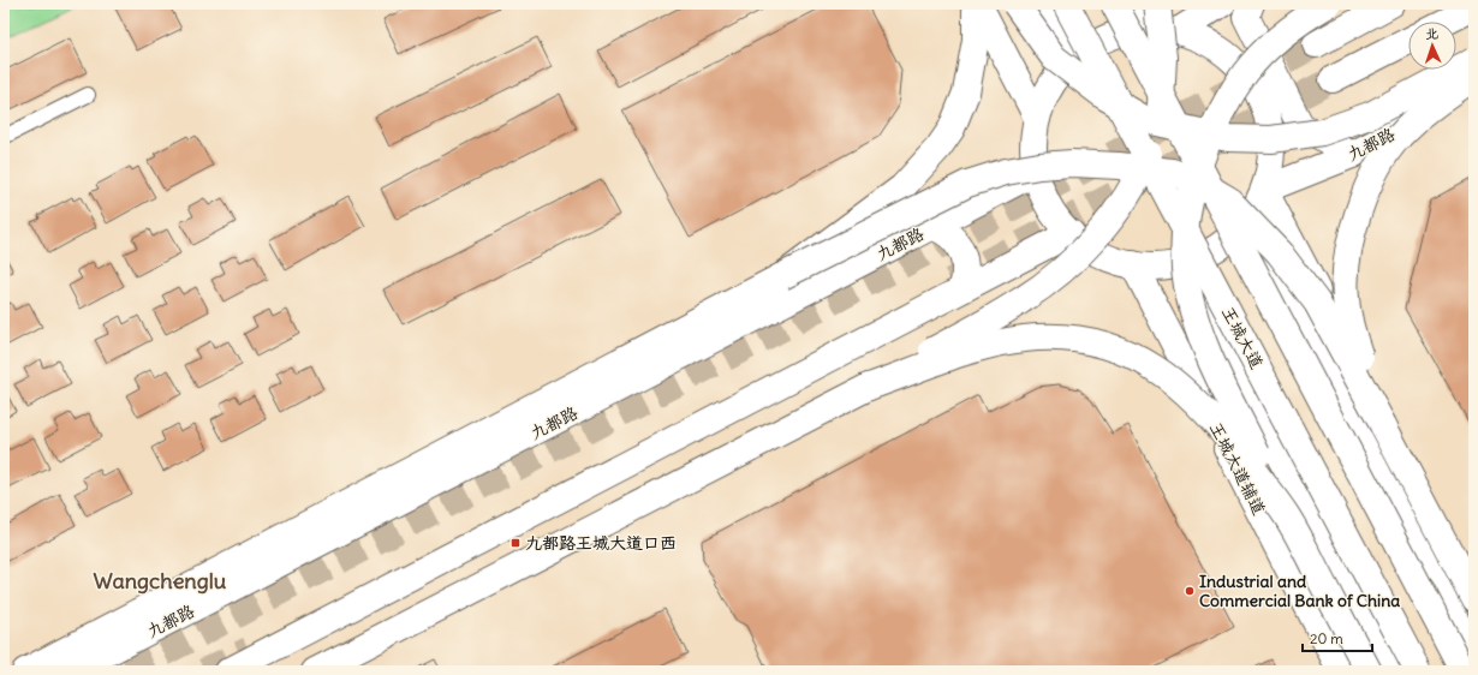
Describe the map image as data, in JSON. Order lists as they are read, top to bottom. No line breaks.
{"streets":{"main road":["九都路","王城大道","王城大道辅道"]},"districts":["Wangchenglu"],"places":{"transit":["九都路王城大道口西"],"other":["Industrial and Commercial Bank of China"]},"scale_bar":"20 m","north":"top"}
